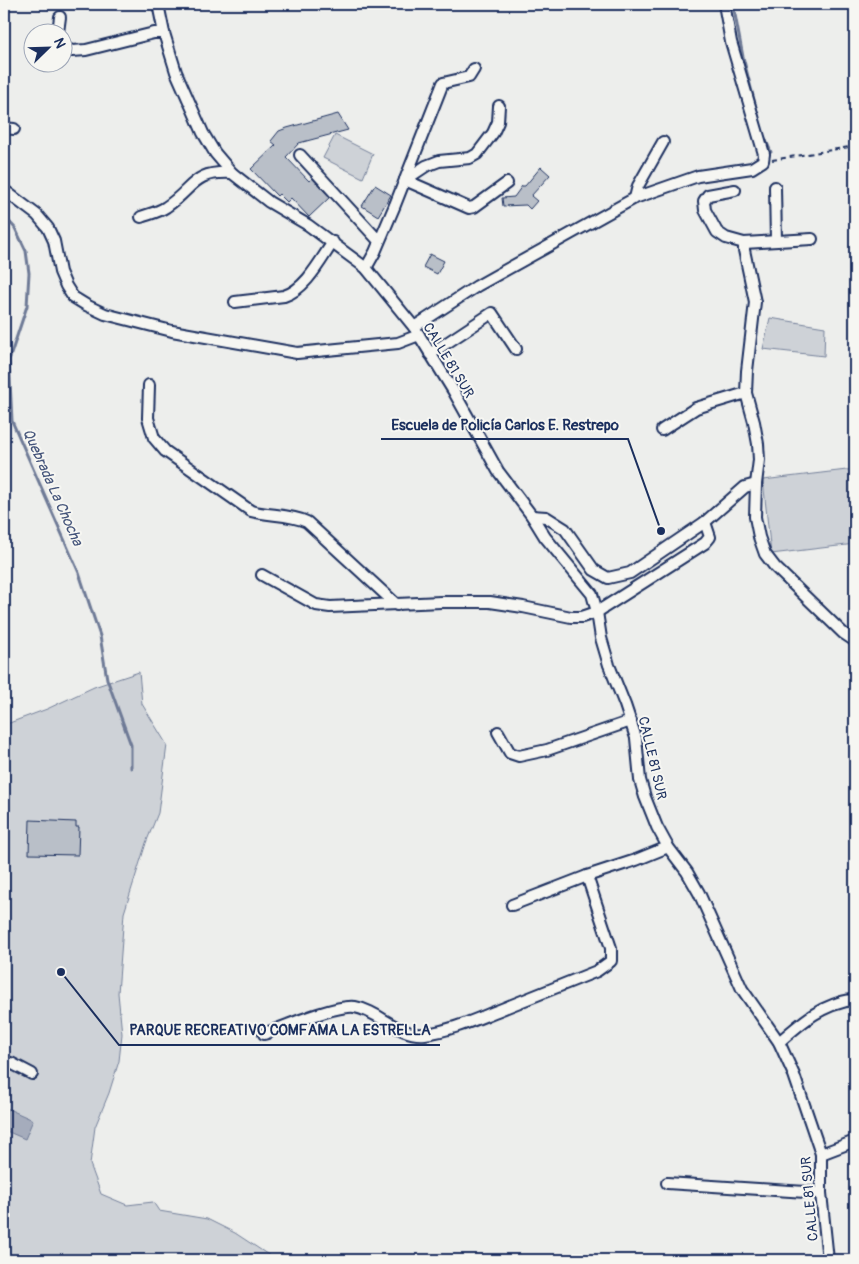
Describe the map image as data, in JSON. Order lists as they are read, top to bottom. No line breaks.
{"streets":{"street":["CALLE 81 SUR"]},"water":["Quebrada La Chocha"],"places":["Escuela de Policía Carlos E. Restrepo","PARQUE RECREATIVO COMFAMA LA ESTRELLA"],"north":"top right"}
